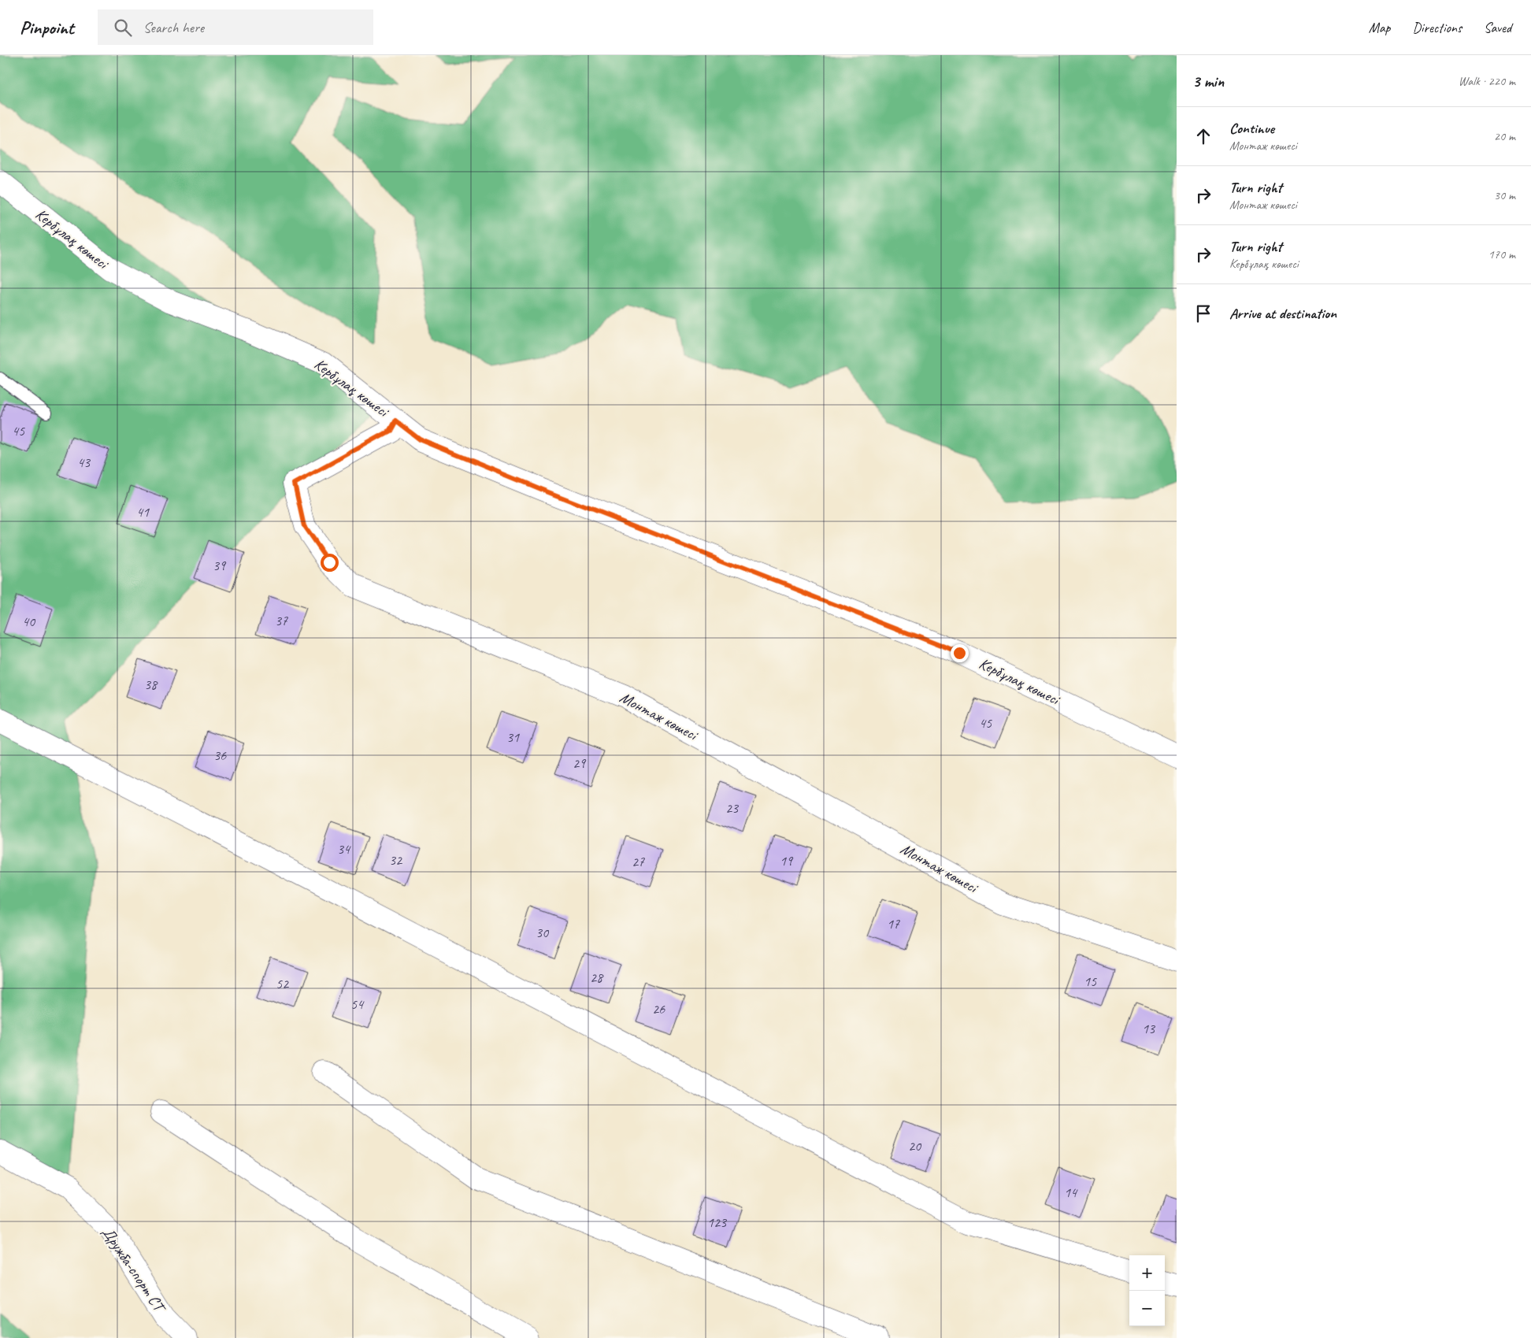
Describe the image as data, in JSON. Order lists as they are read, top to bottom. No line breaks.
{"streets":{"street":["Кербұлақ көшесі","Монтаж көшесі","Дружба-спорт СТ"]},"crossings":[["Кербұлақ көшесі","Монтаж көшесі"]],"house_numbers":["45","43","41","39","37","40","38","45","31","36","29","23","34","32","19","27","17","30","28","15","52","54","26","13","20","14","123"],"page":{"header":"Pinpoint","search":"Search here","nav":["Map","Directions","Saved"],"heading":["3 min","Walk · 220 m"],"list":[["Continue","Монтаж көшесі","20 m"],["Turn right","Монтаж көшесі","30 m"],["Turn right","Кербұлақ көшесі","170 m"],"Arrive at destination"],"map_buttons":["+","−"]}}
